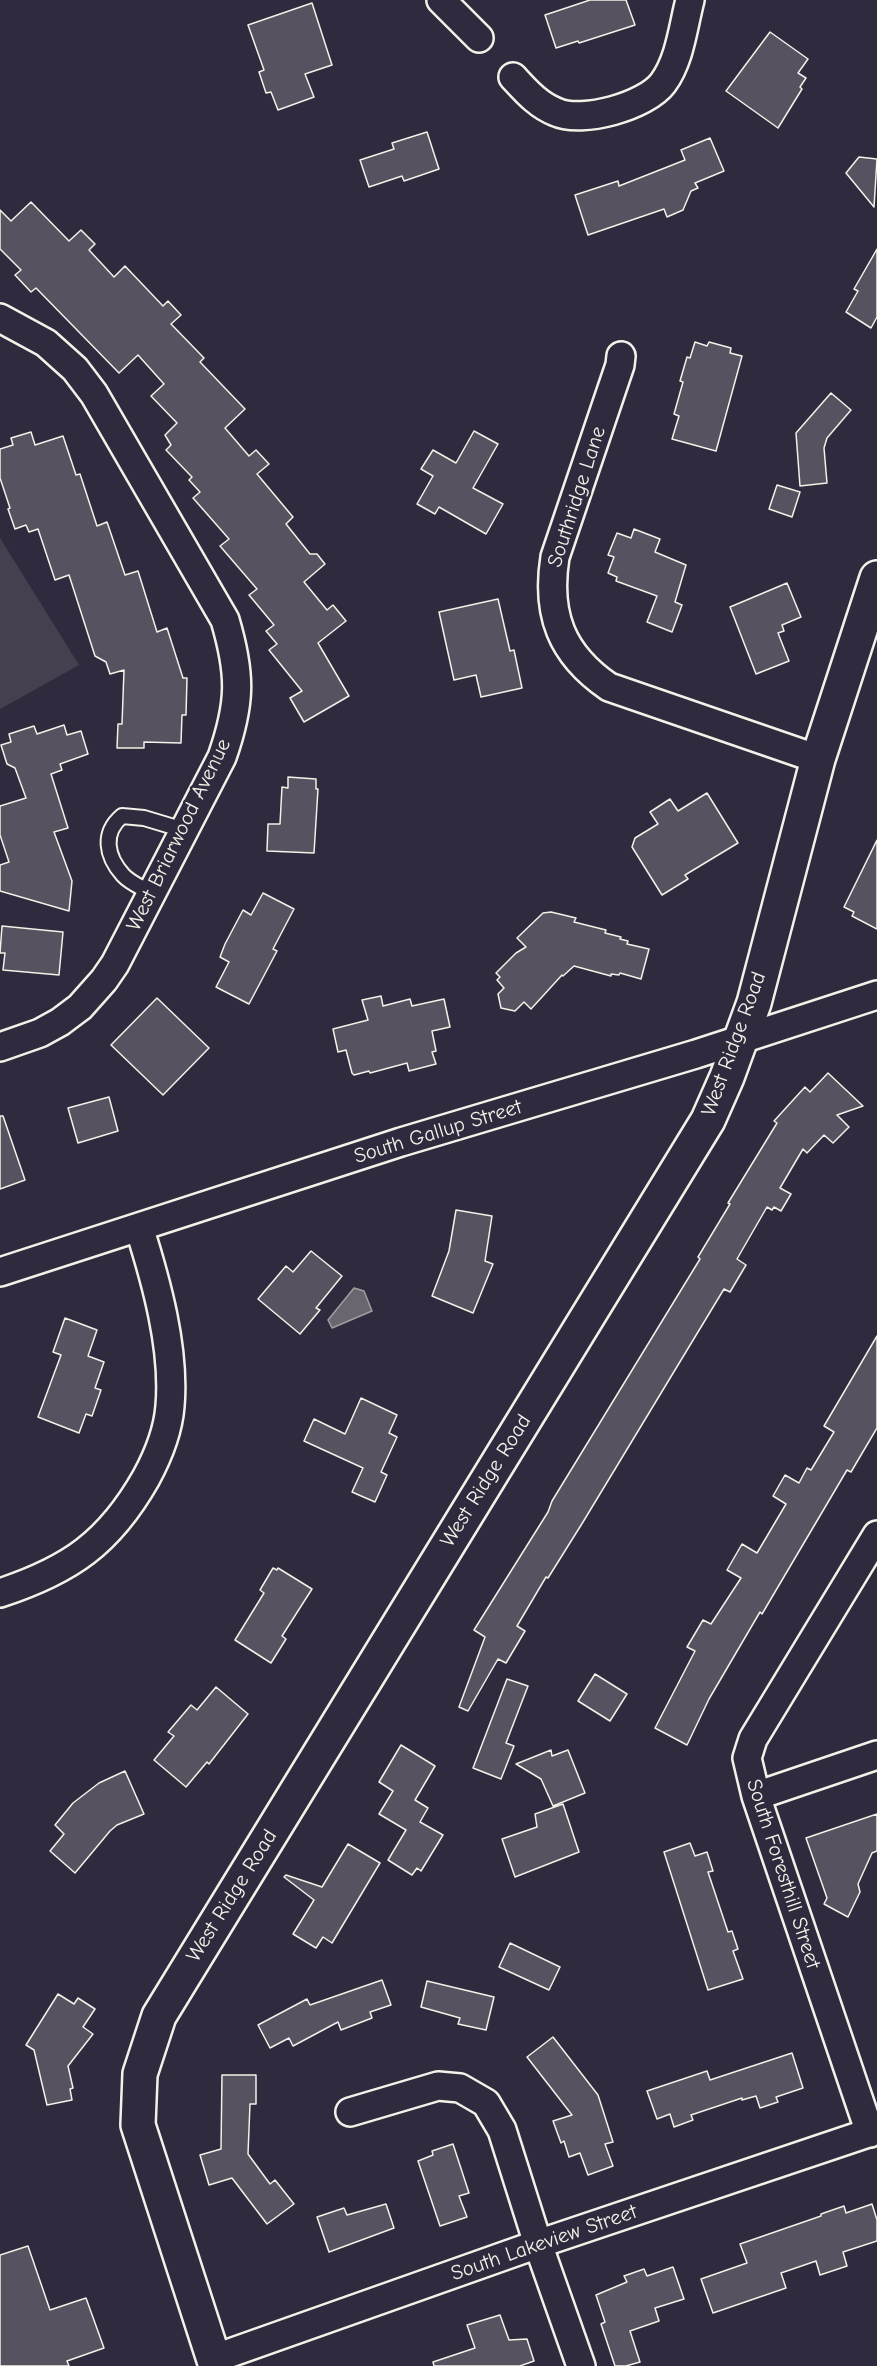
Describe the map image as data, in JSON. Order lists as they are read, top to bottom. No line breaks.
{"streets":{"street":["Southridge Lane","West Briarwood Avenue","West Ridge Road","South Gallup Street","South Foresthill Street","South Lakeview Street"]},"crossings":[["Southridge Lane","West Ridge Road"],["West Ridge Road","South Gallup Street"],["West Ridge Road","South Lakeview Street"],["South Foresthill Street","South Lakeview Street"]]}
